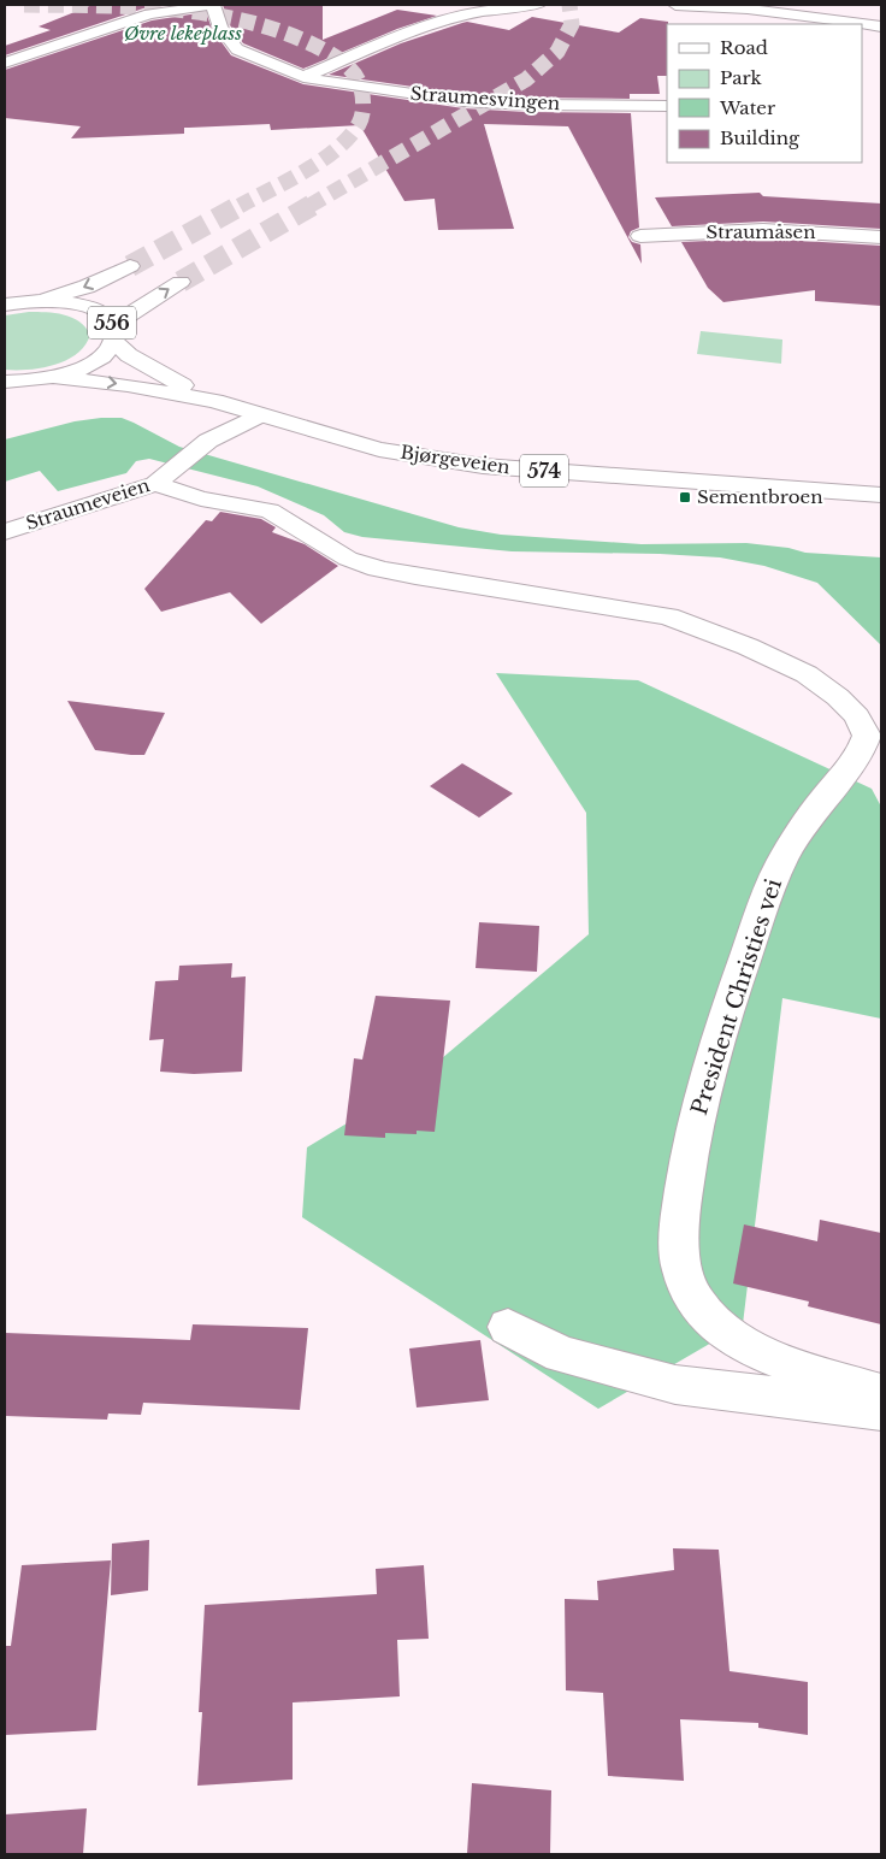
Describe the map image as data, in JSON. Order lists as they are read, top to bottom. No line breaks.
{"streets":{"street":["Straumesvingen","Straumåsen","556","Bjørgeveien","574","Straumeveien","President Christies vei"]},"crossings":[["556","574"],["Bjørgeveien","574"],["Bjørgeveien","Straumeveien"],["Straumeveien","President Christies vei"]],"parks":["Øvre lekeplass"],"places":{"transit":["Sementbroen"]},"legend":["Road","Park","Water","Building"]}
